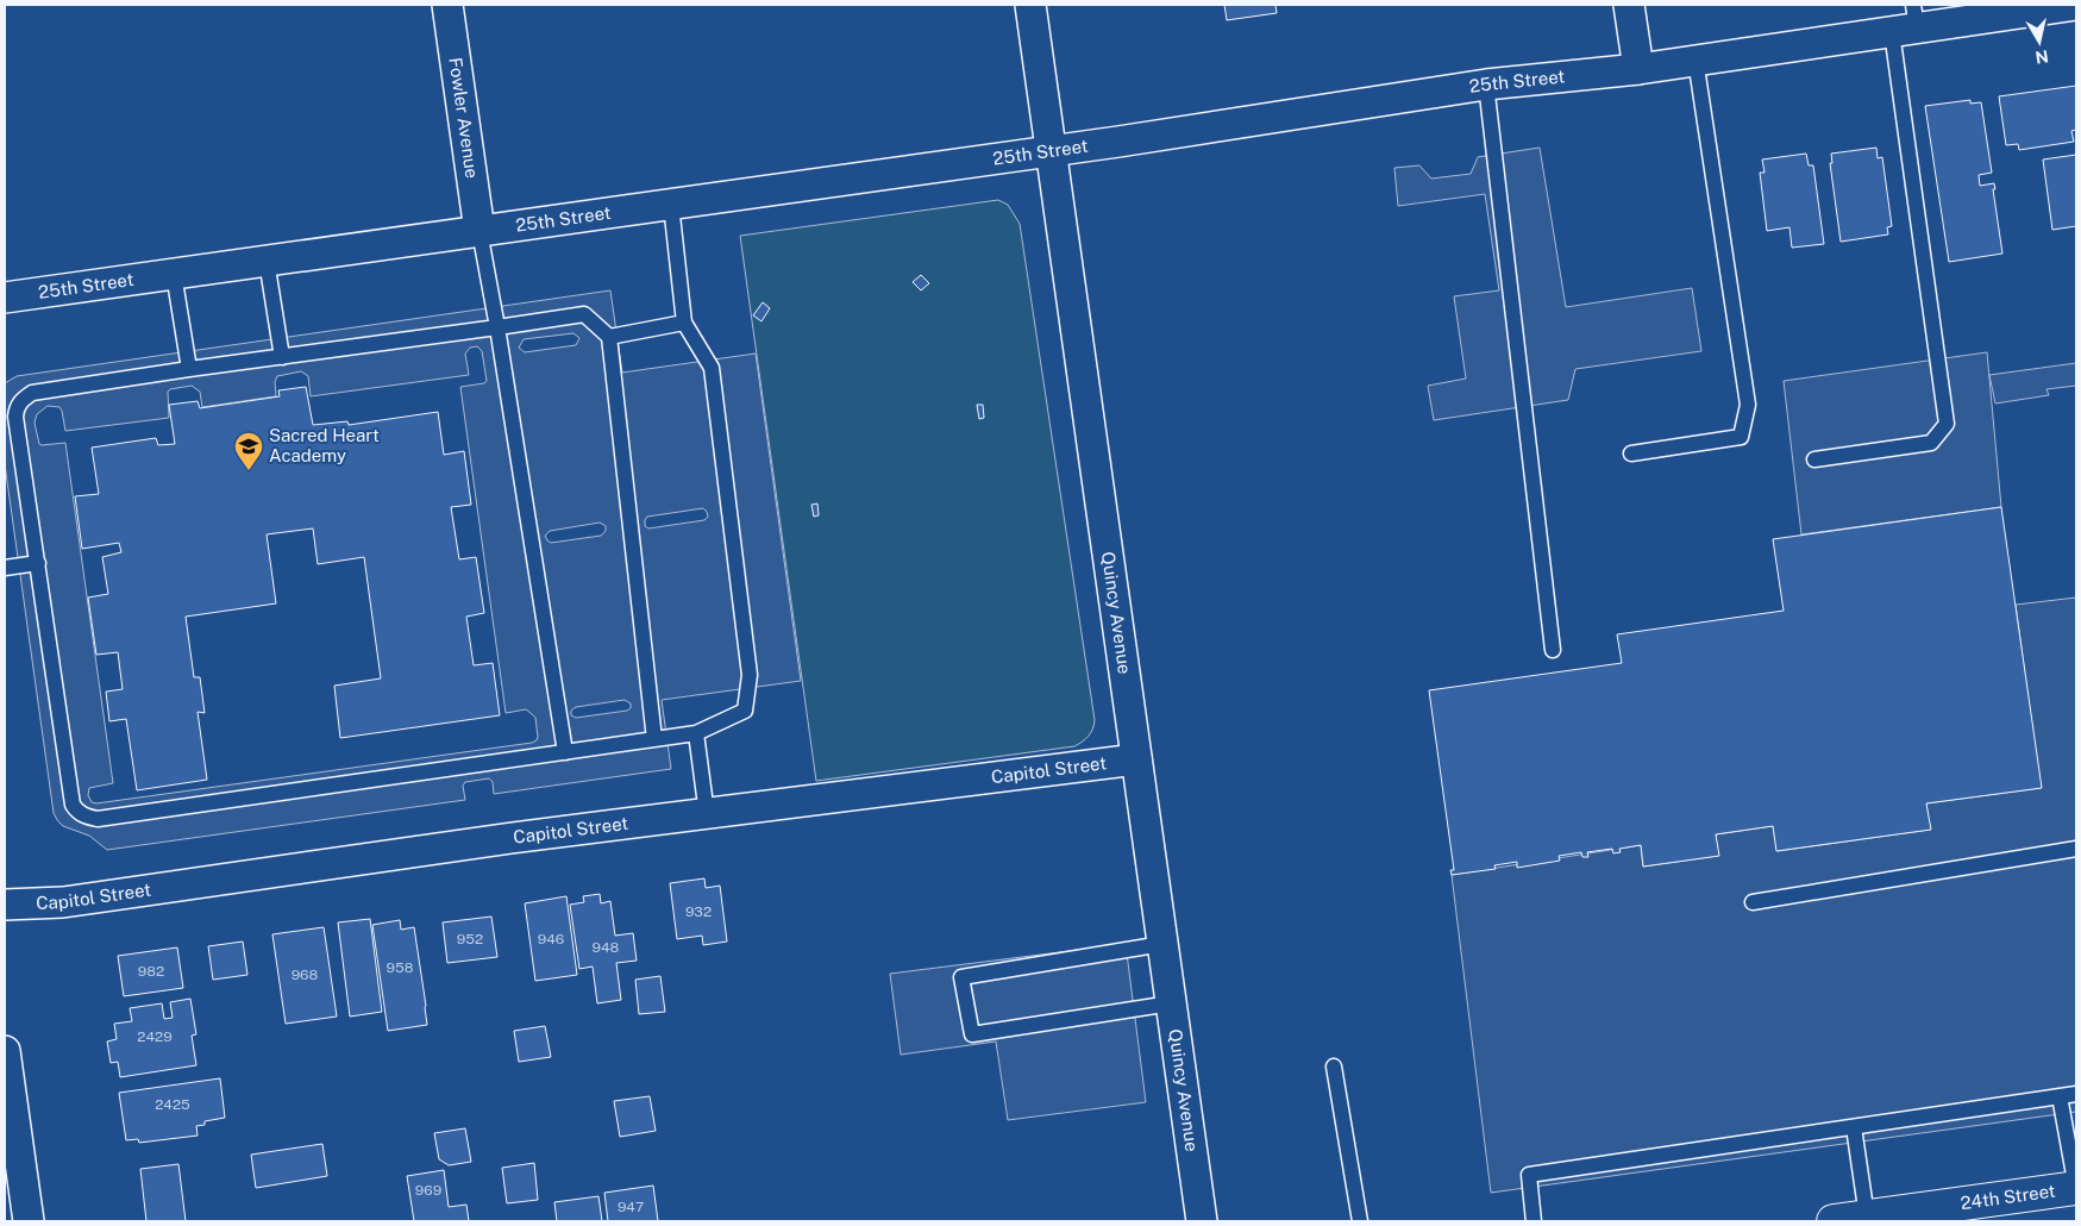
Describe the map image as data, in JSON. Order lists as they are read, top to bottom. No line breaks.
{"streets":{"street":["25th Street","Fowler Avenue","Quincy Avenue","Capitol Street","24th Street"]},"crossings":[["25th Street","Fowler Avenue"],["25th Street","Quincy Avenue"],["Quincy Avenue","Capitol Street"]],"places":{"school or university":["Sacred Heart Academy"]},"house_numbers":["932","952","946","948","958","982","968","2429","2425","969","947"],"north":"bottom"}
